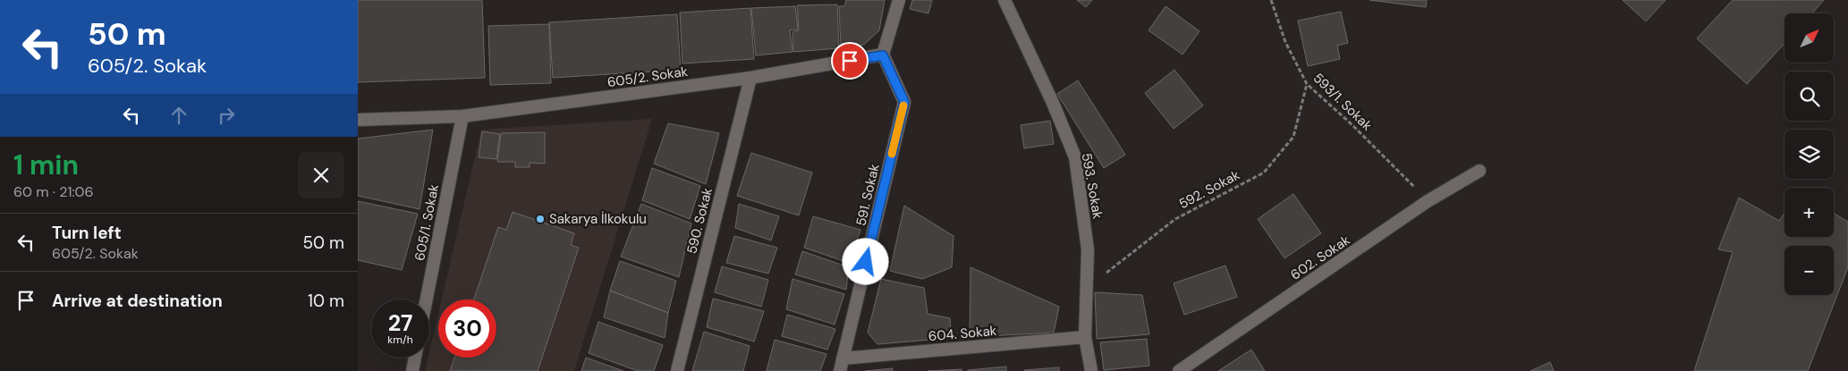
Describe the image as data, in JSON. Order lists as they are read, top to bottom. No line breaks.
{"streets":{"street":["605/2. Sokak","593. Sokak","591. Sokak","590. Sokak","605/1. Sokak","602. Sokak","604. Sokak"],"path":["593/1. Sokak","592. Sokak"]},"crossings":[["605/2. Sokak","591. Sokak"],["605/2. Sokak","590. Sokak"],["605/2. Sokak","605/1. Sokak"],["593/1. Sokak","592. Sokak"],["593/1. Sokak","602. Sokak"],["593. Sokak","592. Sokak"],["593. Sokak","604. Sokak"],["591. Sokak","604. Sokak"]],"places":["Sakarya İlkokulu"],"north":"top right","page":{"turn":["50 m","605/2. Sokak"],"map_buttons":["+","−"],"heading":["1 min","60 m · 21:06"],"list":[{"name":"Turn left","note":"605/2. Sokak","value":"50 m"},{"name":"Arrive at destination","value":"10 m"}],"speed":"27 km/h","limit":"30"}}
